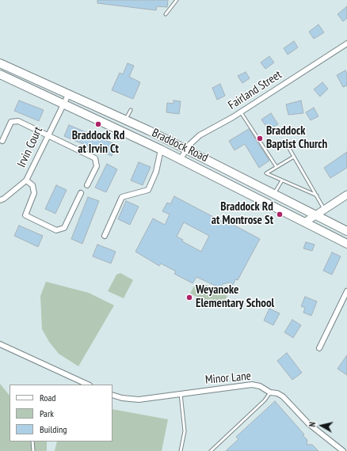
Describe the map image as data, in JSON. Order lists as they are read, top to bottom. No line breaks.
{"streets":{"main road":["Braddock Road"],"street":["Fairland Street","Irvin Court","Minor Lane"]},"crossings":[["Fairland Street","Braddock Road"],["Braddock Road","Irvin Court"]],"places":["Braddock Rd at Irvin Ct","Braddock Baptist Church","Braddock Rd at Montrose St","Weyanoke Elementary School"],"legend":["Road","Park","Building"],"north":"left"}
